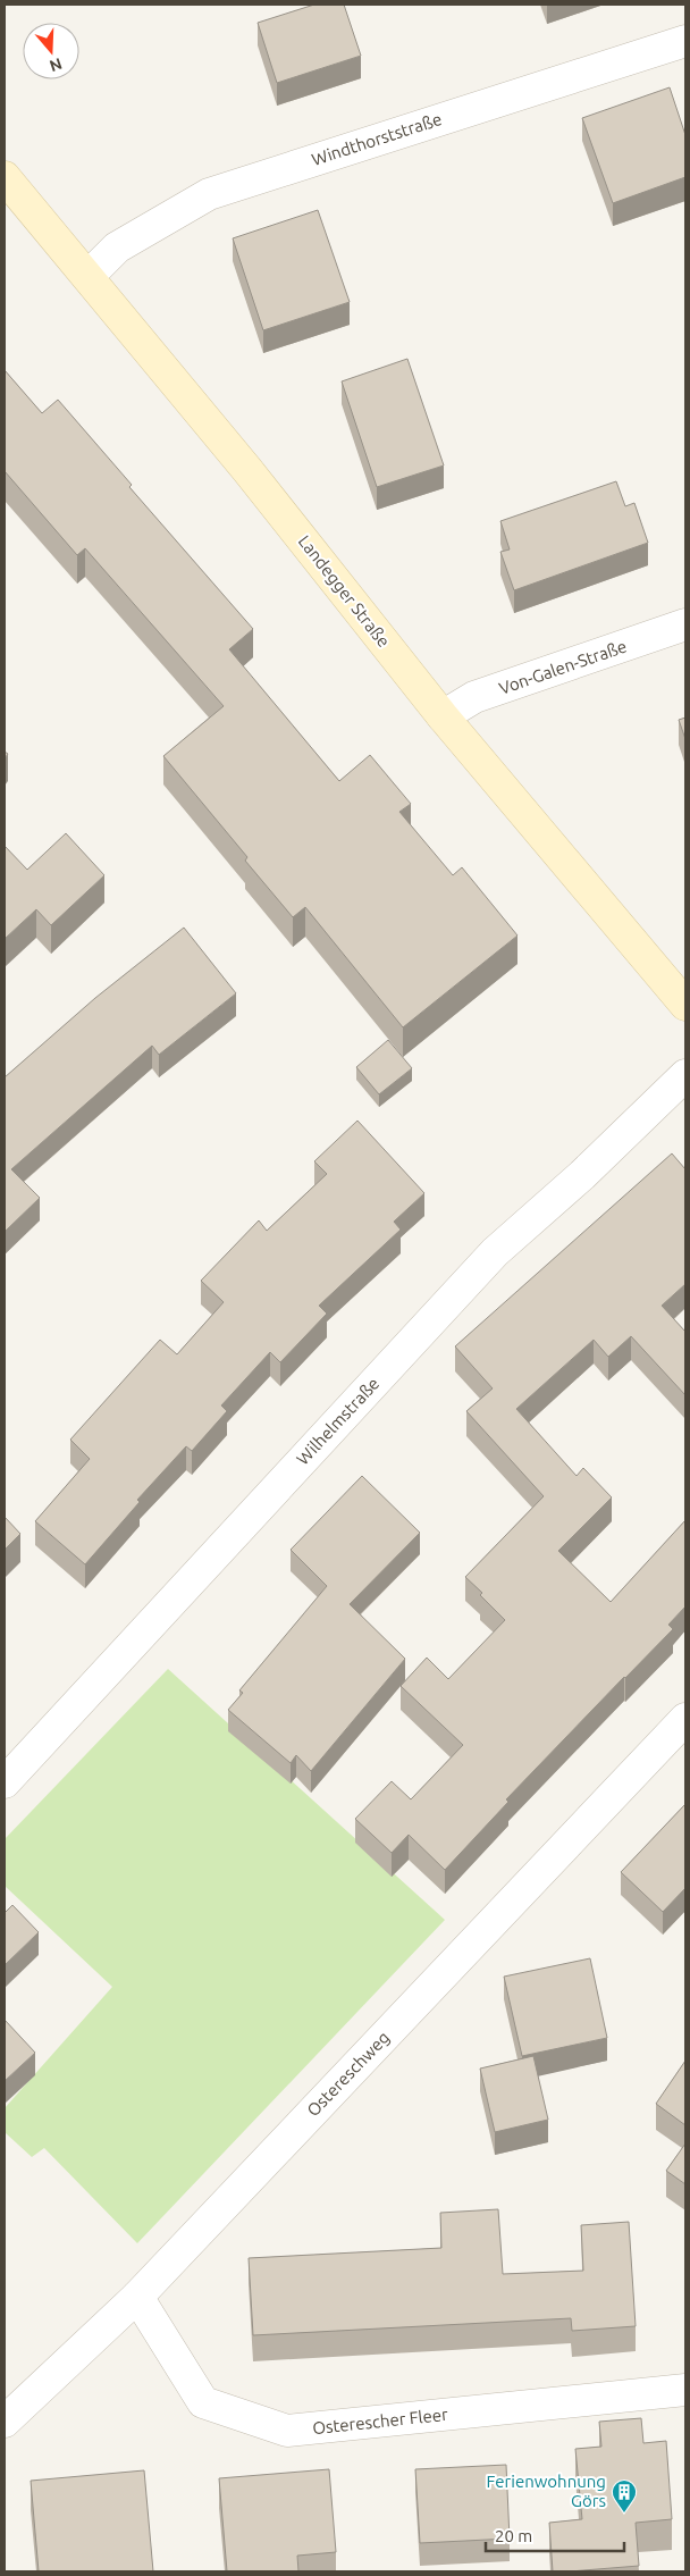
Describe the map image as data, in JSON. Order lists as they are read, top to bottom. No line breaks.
{"streets":{"main road":["Landegger Straße"],"street":["Windthorststraße","Von-Galen-Straße","Wilhelmstraße","Ostereschweg","Osterescher Fleer"]},"crossings":[["Windthorststraße","Landegger Straße"],["Landegger Straße","Von-Galen-Straße"],["Ostereschweg","Osterescher Fleer"]],"places":{"building":["Ferienwohnung Görs"]},"scale_bar":"20 m","north":"bottom"}
